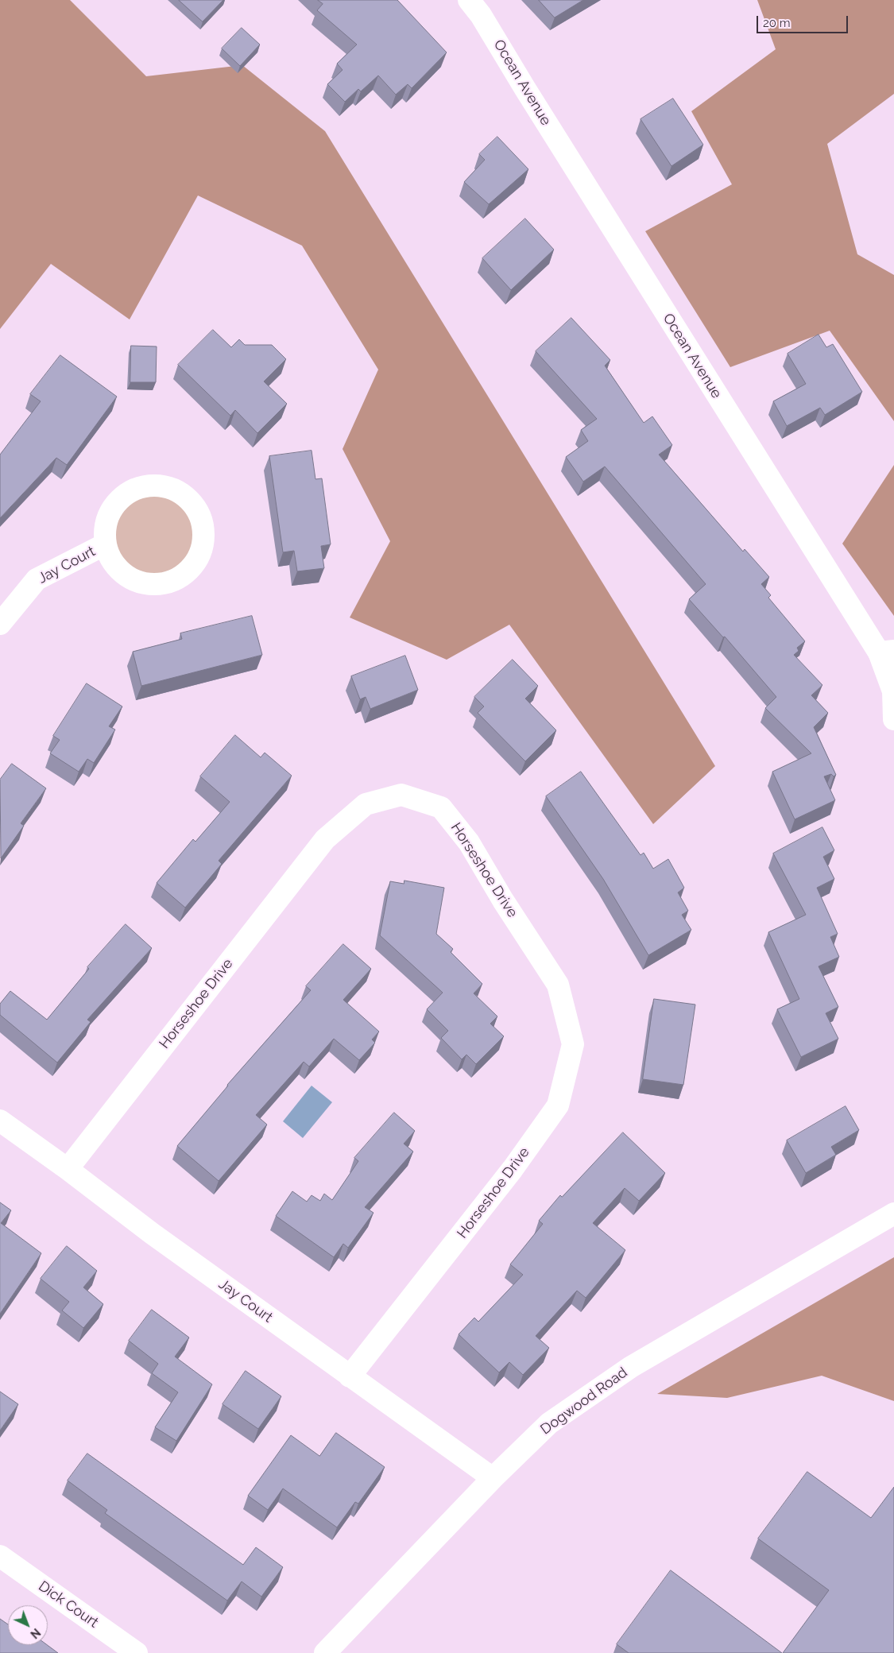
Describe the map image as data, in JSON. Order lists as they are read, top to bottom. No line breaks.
{"streets":{"street":["Ocean Avenue","Jay Court","Horseshoe Drive","Dogwood Road","Dick Court"]},"crossings":[["Jay Court","Horseshoe Drive"],["Jay Court","Dogwood Road"]],"scale_bar":"20 m","north":"bottom right"}
